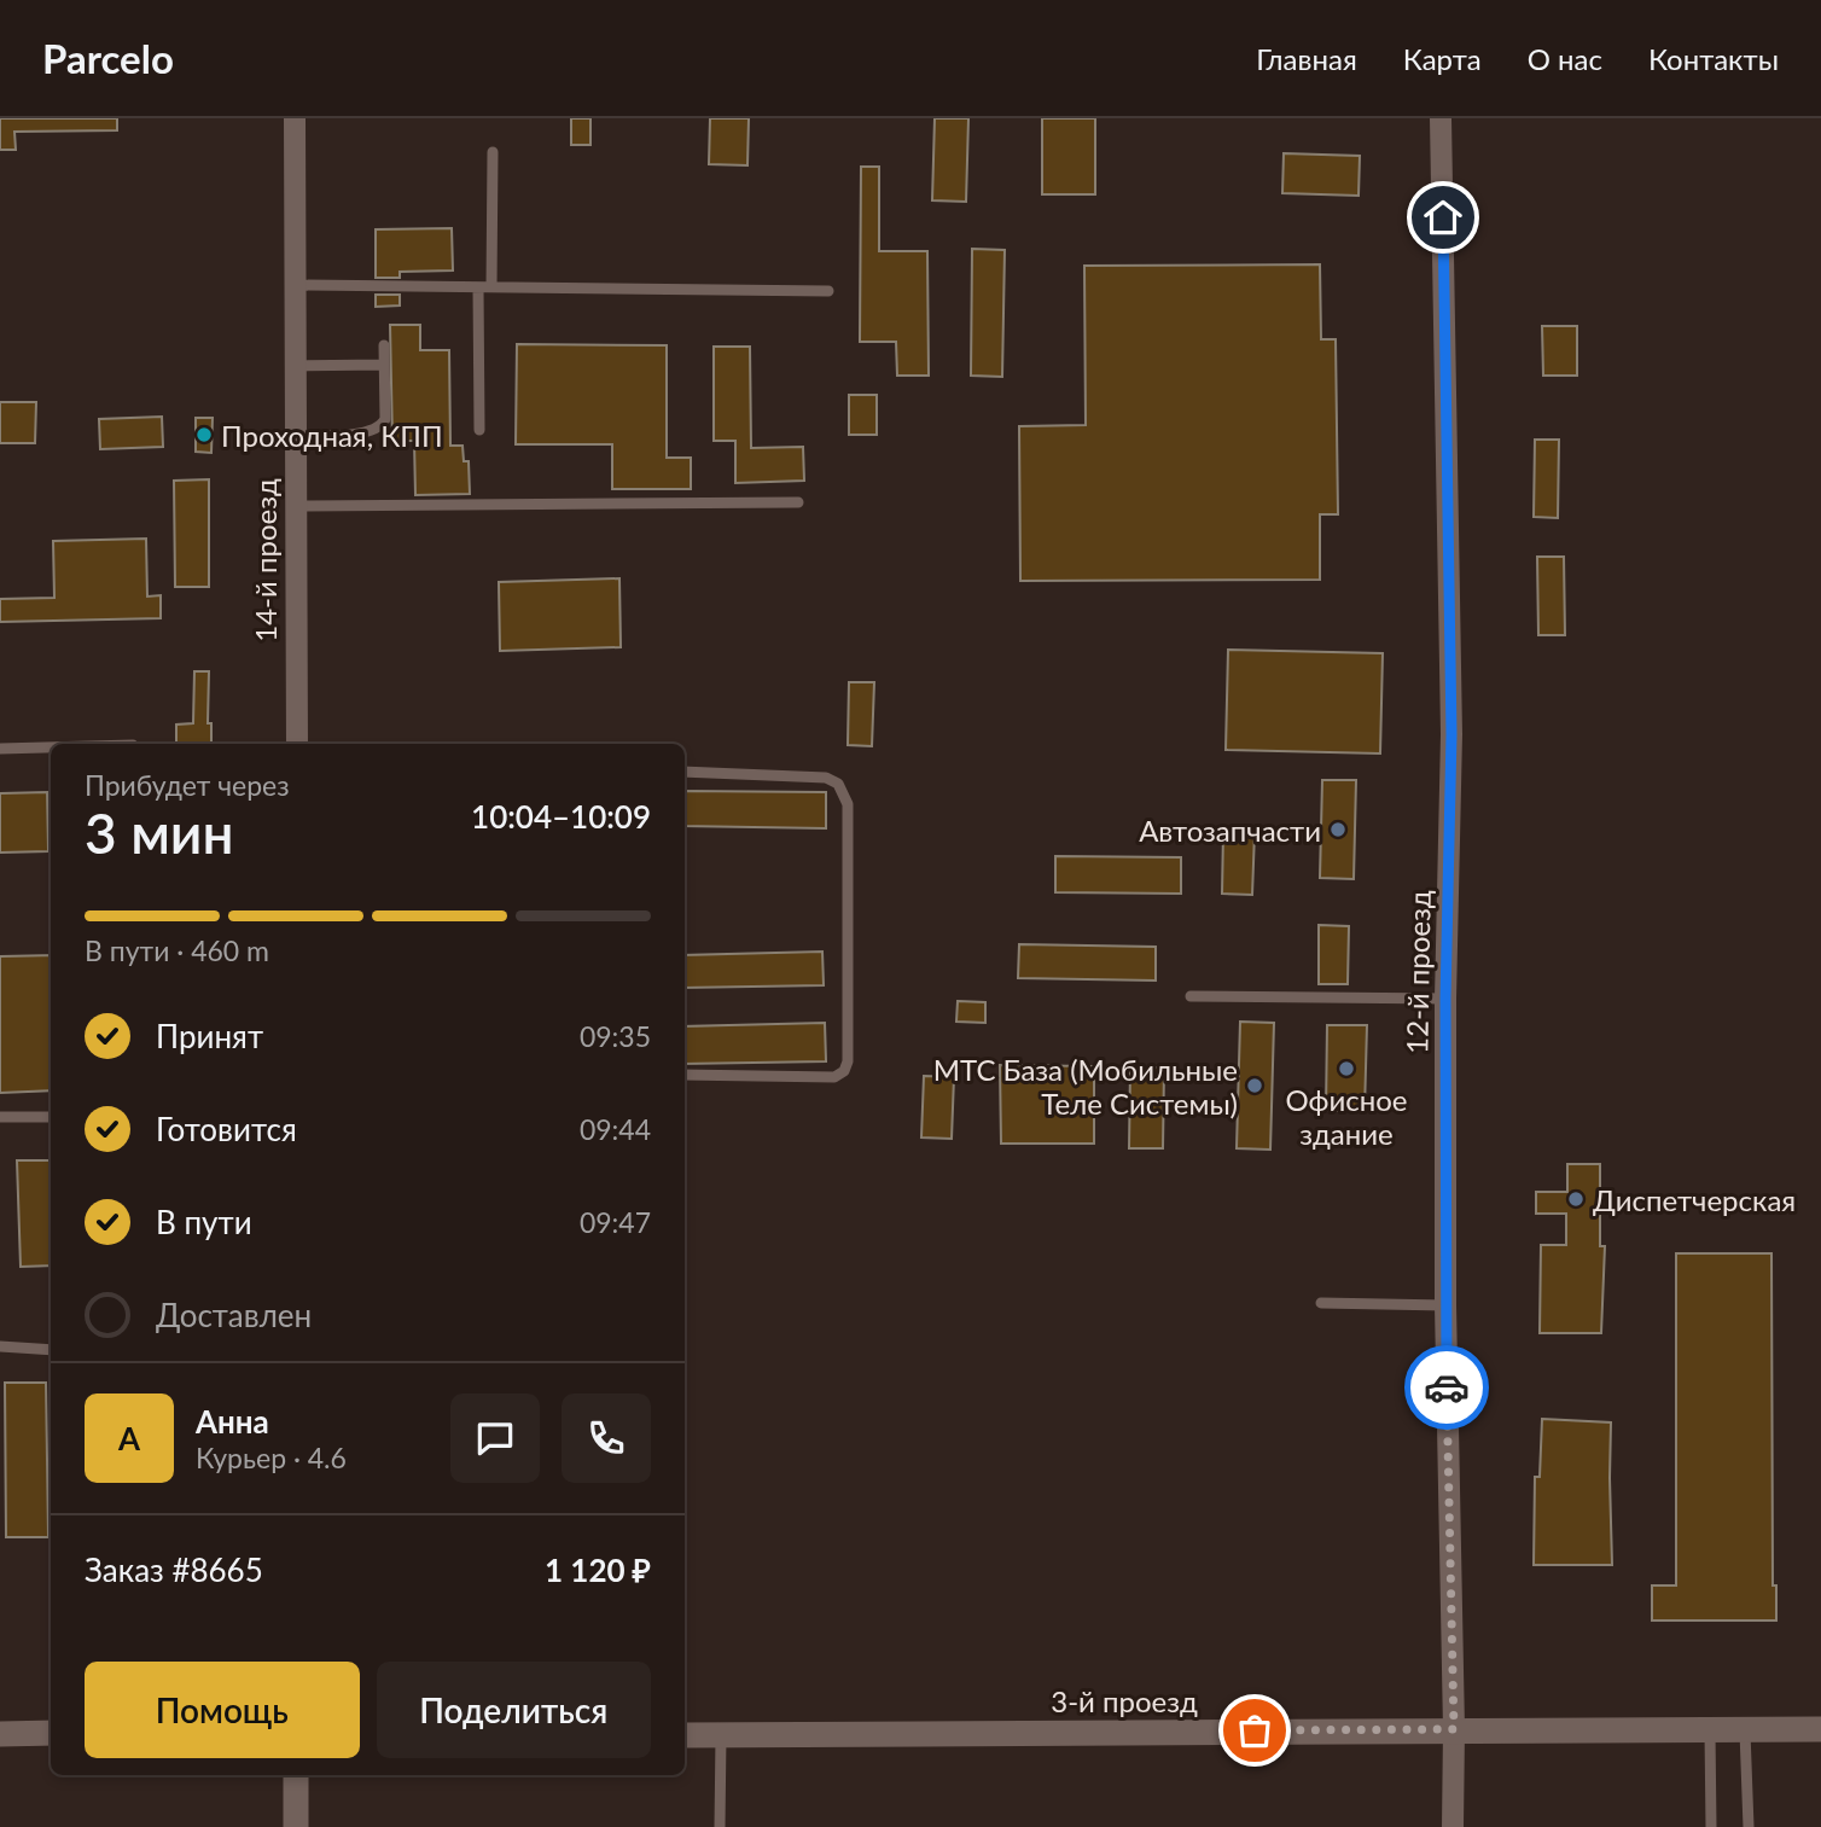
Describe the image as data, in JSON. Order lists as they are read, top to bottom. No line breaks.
{"streets":{"street":["14-й проезд","12-й проезд","3-й проезд"]},"crossings":[["12-й проезд","3-й проезд"]],"places":["Проходная, КПП","Автозапчасти","Офисное здание","МТС База (Мобильные Теле Системы)","Диспетчерская"],"page":{"header":"Parcelo","nav":["Главная","Карта","О нас","Контакты"],"heading":["3 мин","Прибудет через","10:04–10:09"],"panel":["Анна","Курьер · 4.6","Заказ #8665","1 120 ₽"],"bar":"В пути · 460 m","list":[["Принят","09:35"],["Готовится","09:44"],["В пути","09:47"],"Доставлен"],"round":"А","buttons":["Помощь","Поделиться"]}}
